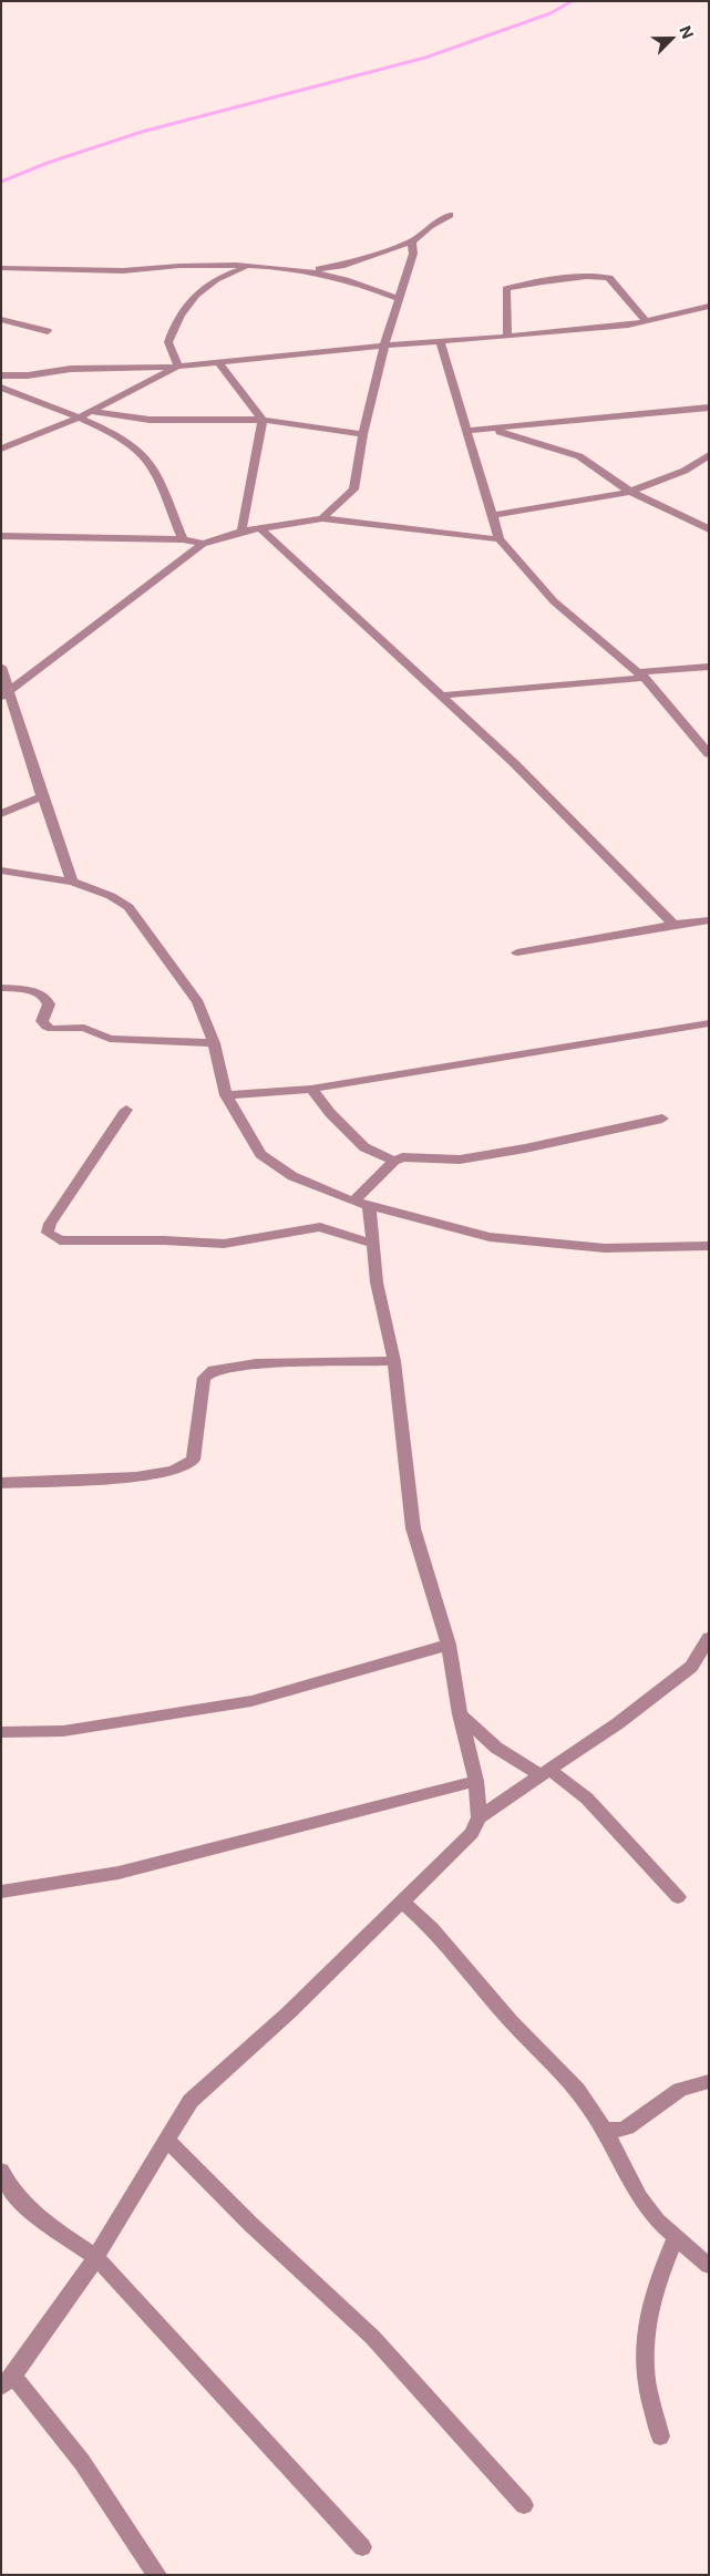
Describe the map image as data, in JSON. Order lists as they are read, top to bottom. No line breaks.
{"north":"top right"}
